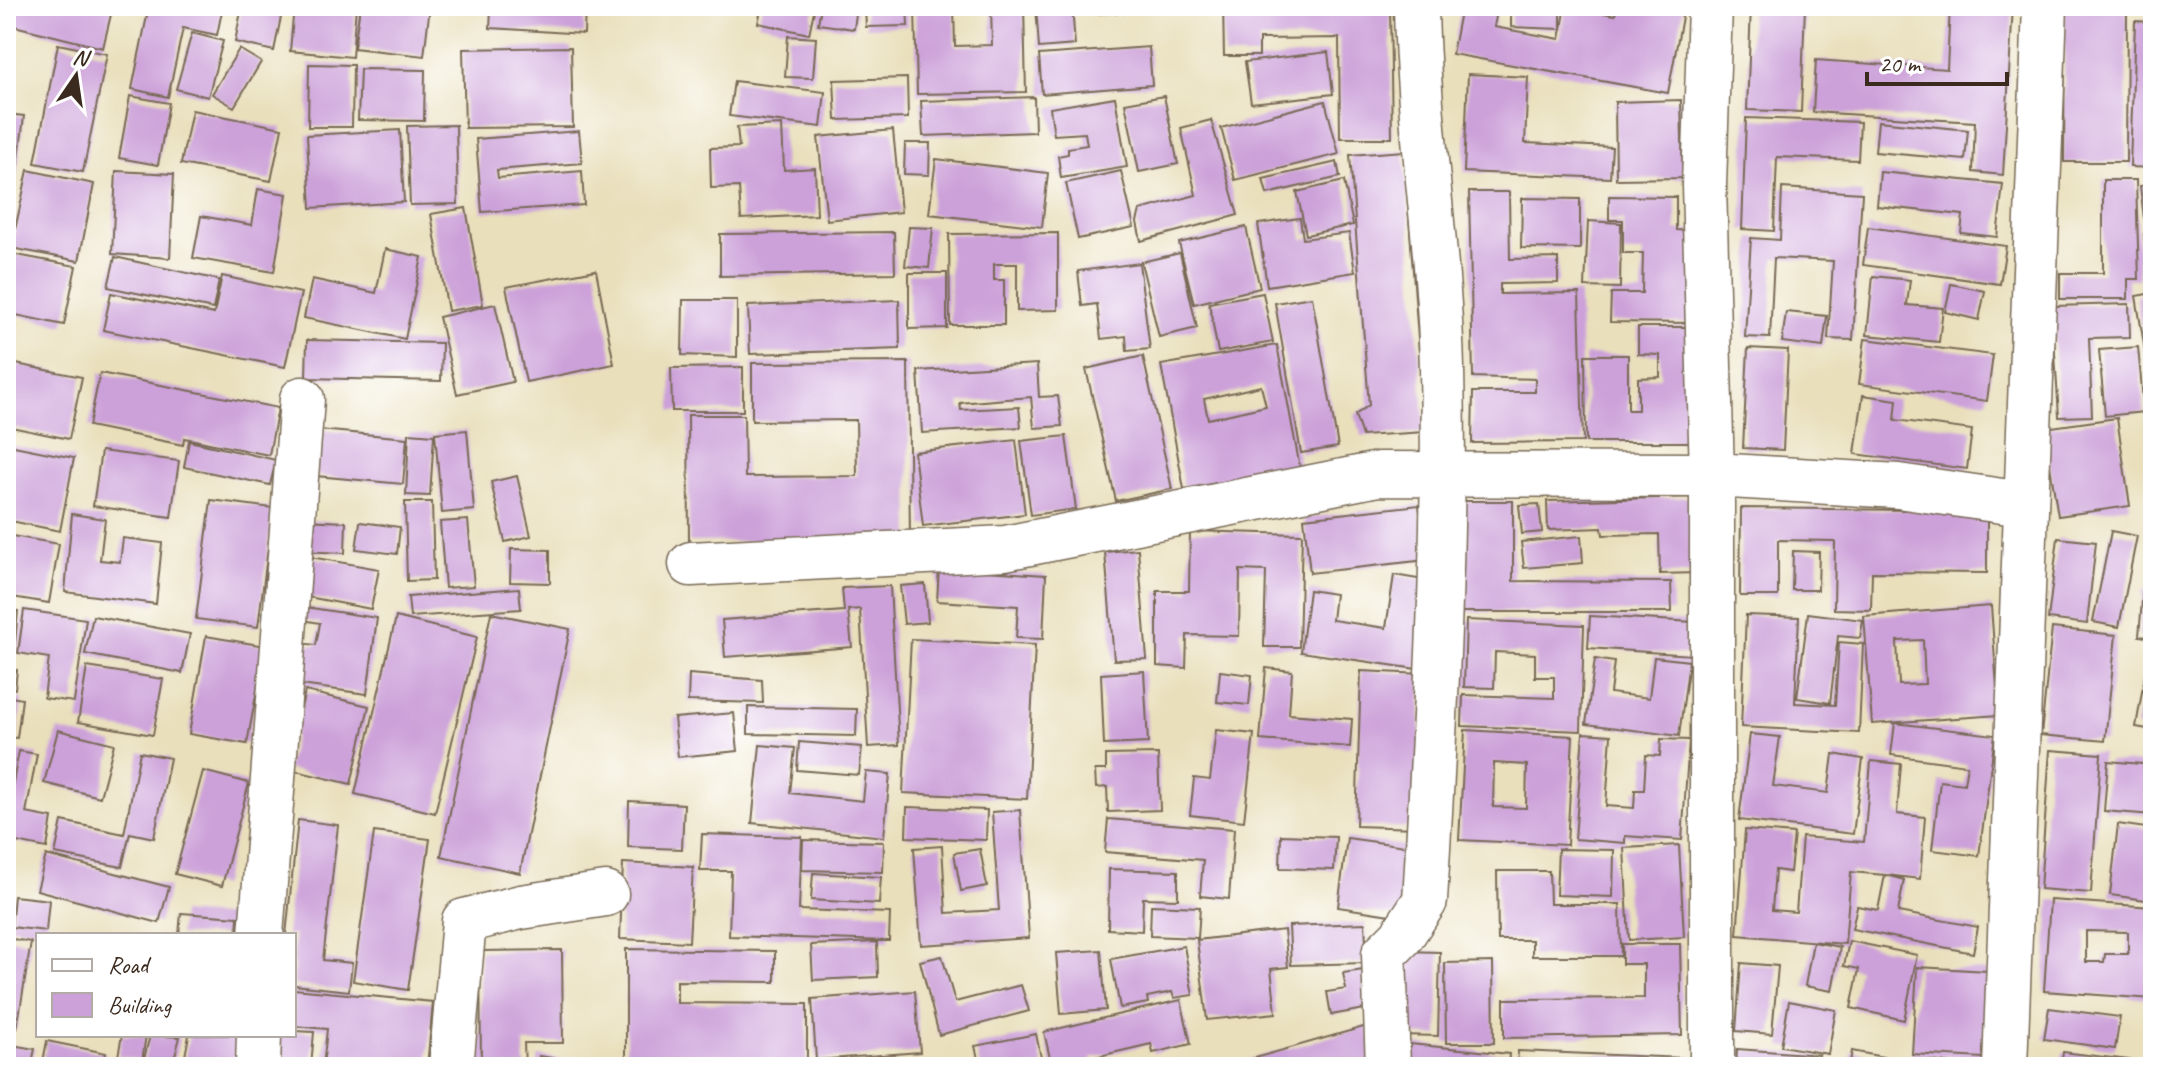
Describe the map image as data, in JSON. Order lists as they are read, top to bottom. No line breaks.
{"legend":["Road","Building"],"scale_bar":"20 m","north":"top"}
